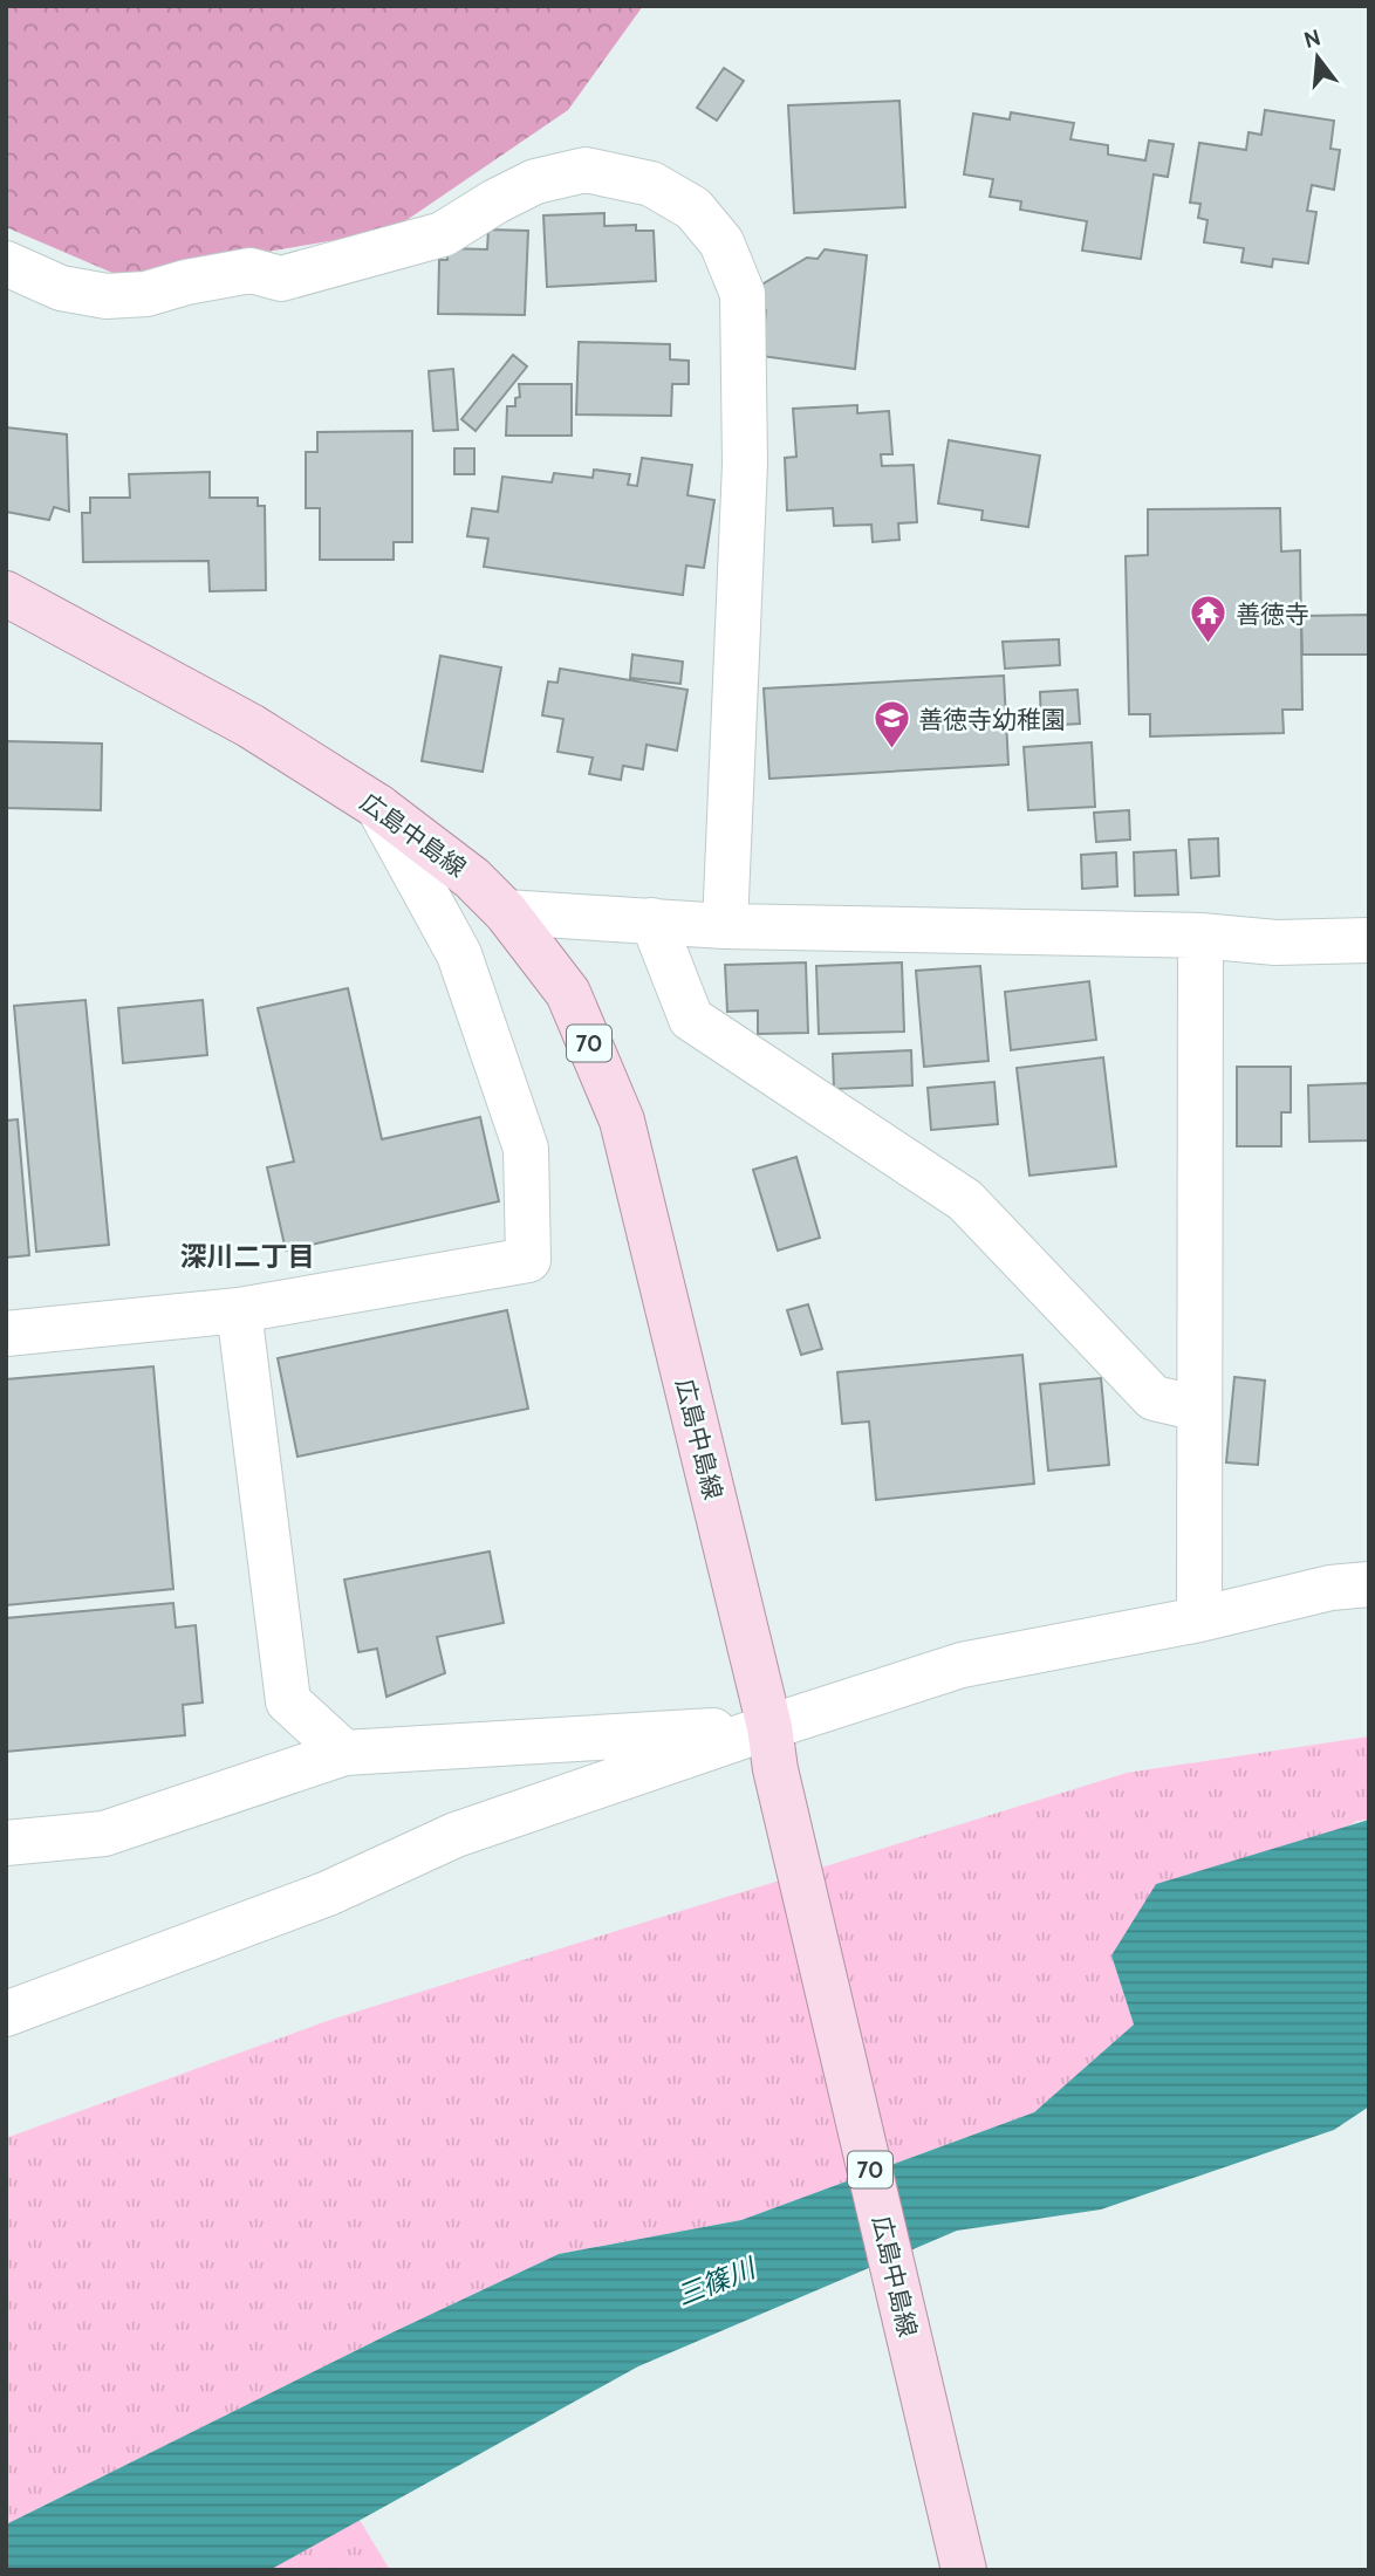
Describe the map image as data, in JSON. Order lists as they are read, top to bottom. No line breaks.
{"streets":{"main road":["広島中島線","70"]},"districts":["深川二丁目"],"water":["三篠川"],"places":{"temple":["善徳寺"],"school or university":["善徳寺幼稚園"]},"north":"top"}
